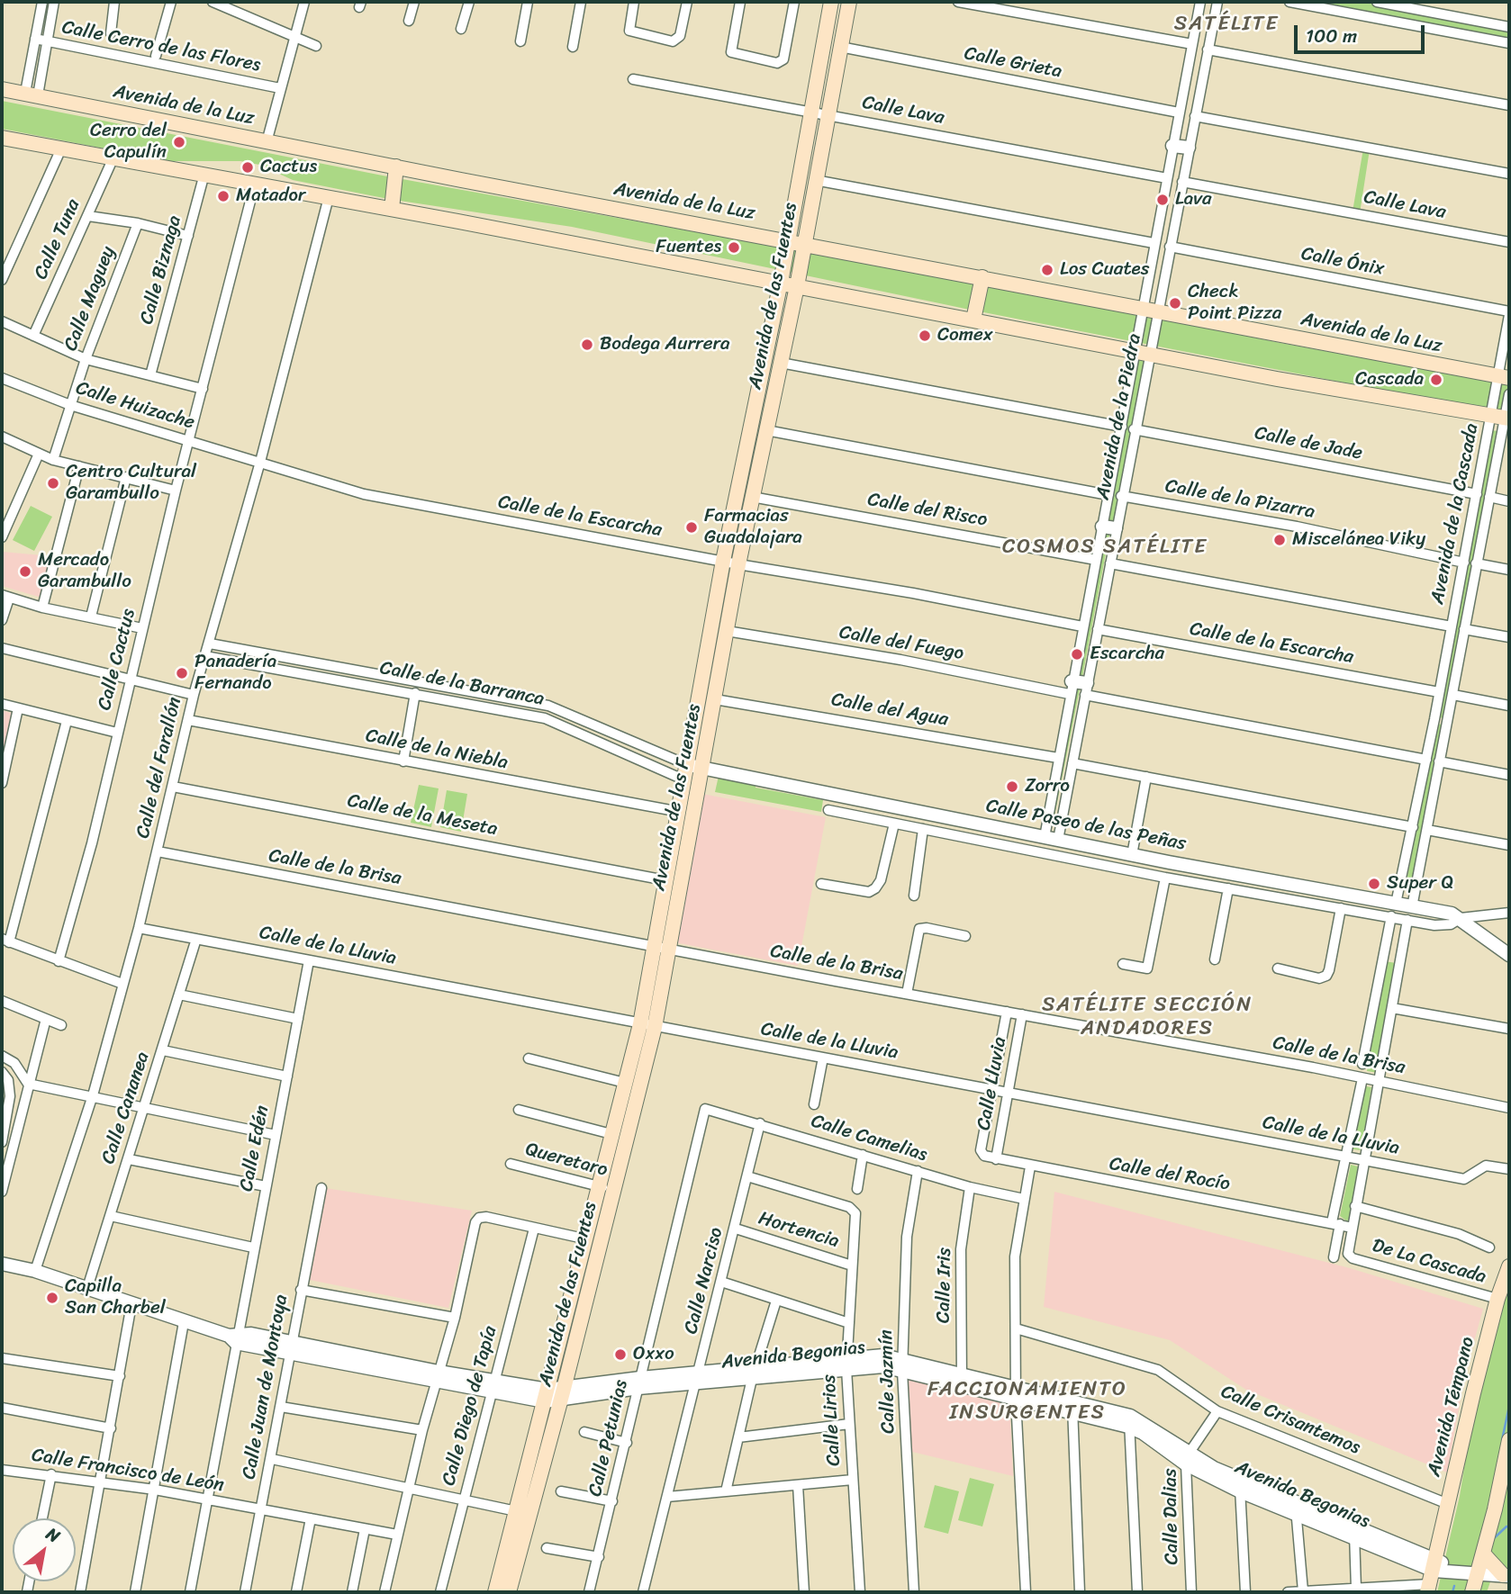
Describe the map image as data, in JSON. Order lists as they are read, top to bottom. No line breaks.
{"streets":{"main road":["Avenida de la Luz","Avenida de las Fuentes","Avenida Témpano"],"street":["Calle Cerro de las Flores","Calle Grieta","Calle Lava","Calle Tuna","Calle Ónix","Calle Biznaga","Calle Maguey","Calle Huizache","Avenida de la Piedra","Calle de Jade","Calle de la Pizarra","Calle del Risco","Avenida de la Cascada","Calle de la Escarcha","Calle del Fuego","Calle Cactus","Calle de la Barranca","Calle del Agua","Calle de la Niebla","Calle del Farallón","Calle de la Meseta","Calle Paseo de las Peñas","Calle de la Brisa","Calle de la Lluvia","Calle Lluvia","Calle Cananea","Calle Camelias","Calle Edén","Queretaro","Calle del Rocío","Hortencia","De La Cascada","Calle Narciso","Calle Iris","Avenida Begonias","Calle Jazmín","Calle Juan de Montoya","Calle Diego de Tapía","Calle Lirios","Calle Crisantemos","Calle Petunias","Calle Francisco de León","Calle Dalias"]},"crossings":[["Calle Grieta","Avenida de las Fuentes"],["Calle Grieta","Avenida de la Piedra"],["Avenida de la Luz","Avenida de las Fuentes"],["Avenida de la Luz","Avenida de la Piedra"],["Avenida de la Luz","Avenida de la Cascada"],["Calle Lava","Avenida de las Fuentes"],["Calle Lava","Avenida de la Piedra"],["Calle Ónix","Avenida de la Piedra"],["Calle Ónix","Avenida de la Cascada"],["Avenida de las Fuentes","Calle del Risco"],["Avenida de las Fuentes","Calle de la Escarcha"],["Avenida de las Fuentes","Calle del Fuego"],["Avenida de las Fuentes","Calle de la Barranca"],["Avenida de las Fuentes","Calle del Agua"],["Avenida de las Fuentes","Calle de la Niebla"],["Avenida de las Fuentes","Calle de la Meseta"],["Avenida de las Fuentes","Calle Paseo de las Peñas"],["Avenida de las Fuentes","Calle de la Brisa"],["Avenida de las Fuentes","Calle de la Lluvia"],["Avenida de las Fuentes","Queretaro"],["Avenida de las Fuentes","Avenida Begonias"],["Calle Maguey","Calle Huizache"],["Calle Huizache","Calle de la Escarcha"],["Calle Huizache","Calle Cactus"],["Calle Huizache","Calle del Farallón"],["Avenida de la Piedra","Calle de Jade"],["Avenida de la Piedra","Calle de la Pizarra"],["Avenida de la Piedra","Calle del Risco"],["Avenida de la Piedra","Calle de la Escarcha"],["Avenida de la Piedra","Calle del Fuego"],["Avenida de la Piedra","Calle del Agua"],["Avenida de la Piedra","Calle Paseo de las Peñas"],["Calle de Jade","Avenida de la Cascada"],["Calle de la Pizarra","Avenida de la Cascada"],["Avenida de la Cascada","Calle de la Escarcha"],["Avenida de la Cascada","Calle Paseo de las Peñas"],["Avenida de la Cascada","Calle de la Brisa"],["Avenida de la Cascada","Calle de la Lluvia"],["Avenida de la Cascada","Calle del Rocío"],["Avenida de la Cascada","De La Cascada"],["Calle de la Escarcha","Calle del Farallón"],["Calle de la Barranca","Calle del Farallón"],["Calle de la Barranca","Calle Paseo de las Peñas"],["Calle de la Niebla","Calle del Farallón"],["Calle del Farallón","Calle de la Meseta"],["Calle del Farallón","Calle de la Brisa"],["Calle del Farallón","Calle de la Lluvia"],["Calle del Farallón","Avenida Begonias"],["Calle de la Brisa","Calle Lluvia"],["Calle de la Lluvia","Calle Lluvia"],["Calle de la Lluvia","Calle Cananea"],["Calle de la Lluvia","Calle Edén"],["Calle Lluvia","Calle del Rocío"],["Calle Cananea","Avenida Begonias"],["Calle Camelias","Calle Narciso"],["Calle Camelias","Calle Iris"],["Calle Camelias","Calle Jazmín"],["Calle Camelias","Calle Petunias"],["Calle Edén","Avenida Begonias"],["Calle Edén","Calle Francisco de León"],["Hortencia","Calle Narciso"],["Hortencia","Calle Lirios"],["De La Cascada","Avenida Témpano"],["Calle Narciso","Avenida Begonias"],["Calle Narciso","Calle Lirios"],["Calle Iris","Avenida Begonias"],["Avenida Begonias","Calle Jazmín"],["Avenida Begonias","Calle Juan de Montoya"],["Avenida Begonias","Calle Diego de Tapía"],["Avenida Begonias","Avenida Témpano"],["Avenida Begonias","Calle Lirios"],["Avenida Begonias","Calle Petunias"],["Avenida Begonias","Calle Dalias"],["Calle Juan de Montoya","Calle Francisco de León"],["Avenida Témpano","Calle Crisantemos"],["Calle Crisantemos","Calle Dalias"]],"districts":["SATÉLITE","COSMOS SATÉLITE","SATÉLITE SECCIÓN ANDADORES","FACCIONAMIENTO INSURGENTES"],"places":["Cerro del Capulín","Cactus","Matador","Lava","Fuentes","Los Cuates","Check Point Pizza","Comex","Bodega Aurrera","Cascada","Centro Cultural Garambullo","Farmacias Guadalajara","Miscelánea Viky","Mercado Garambullo","Escarcha","Panadería Fernando","Zorro","Super Q","Capilla San Charbel","Oxxo"],"scale_bar":"100 m","north":"top right"}
